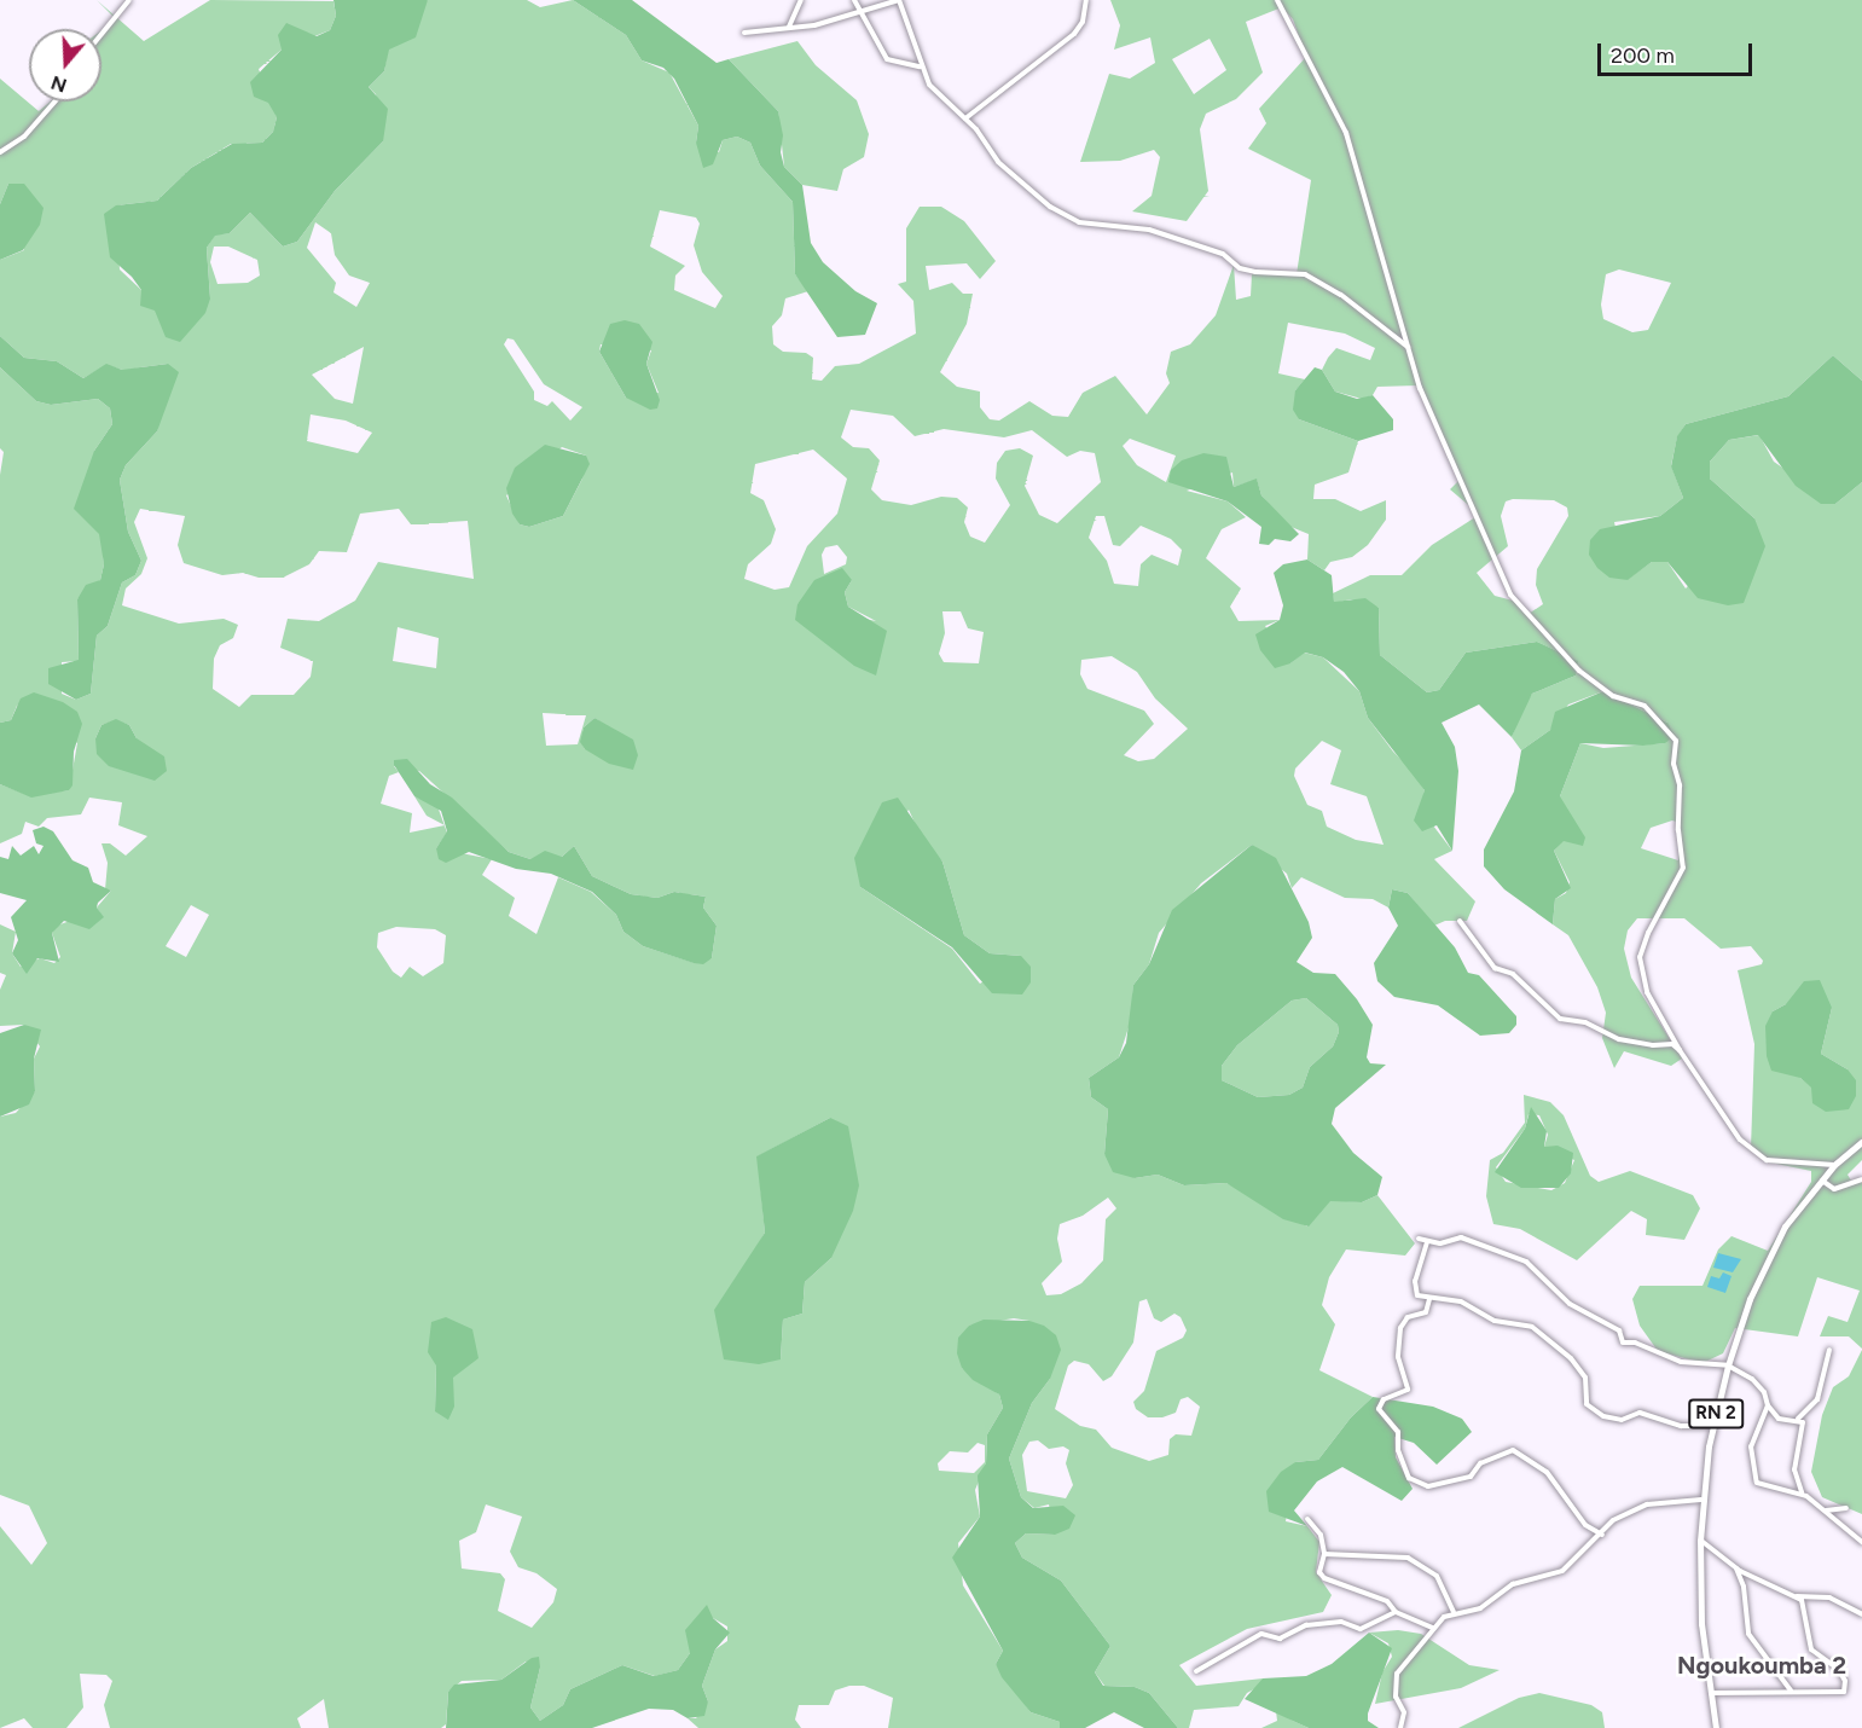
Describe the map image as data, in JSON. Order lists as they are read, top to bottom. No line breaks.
{"streets":{"main road":["RN 2"]},"districts":["Ngoukoumba 2"],"scale_bar":"200 m","north":"bottom"}
